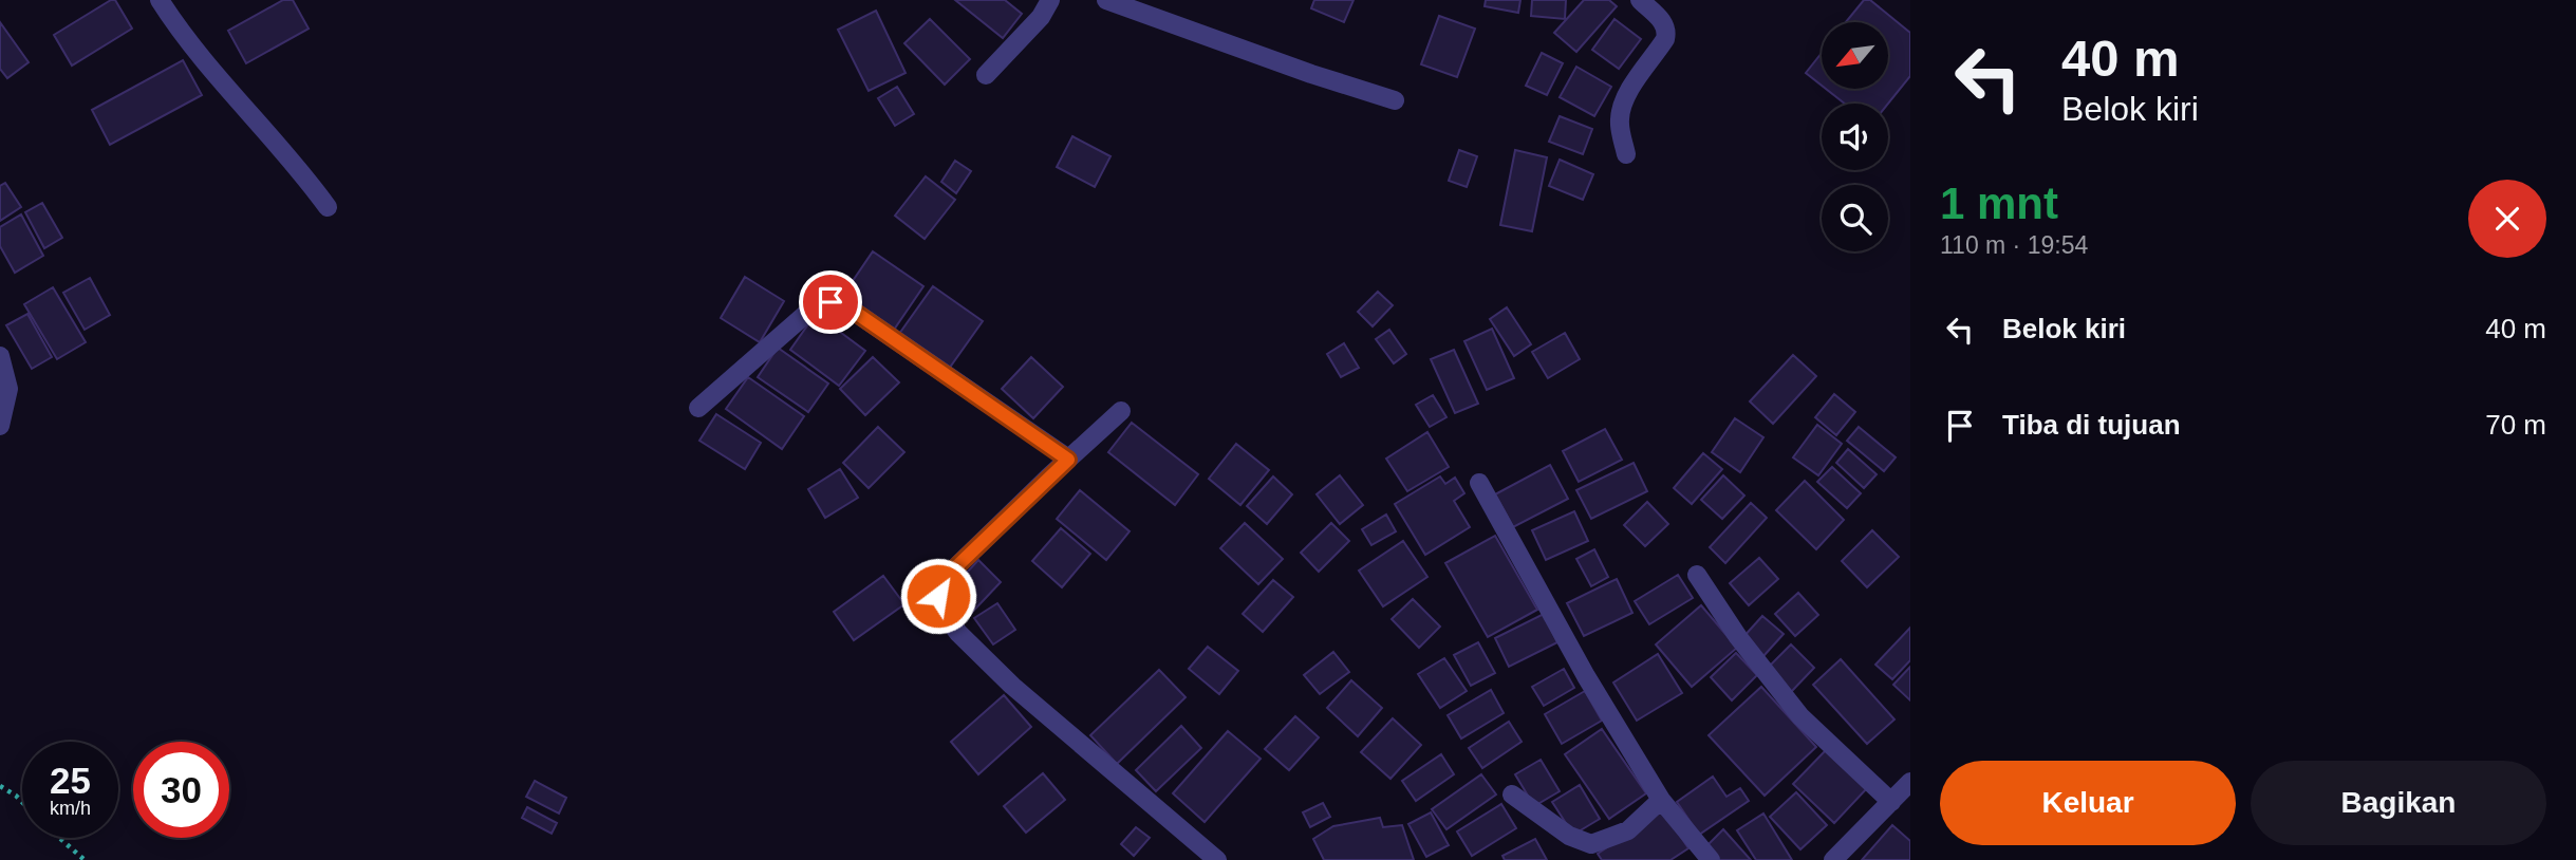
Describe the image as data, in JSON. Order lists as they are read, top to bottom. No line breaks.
{"north":"bottom left","page":{"turn":["40 m","Belok kiri"],"heading":["1 mnt","110 m · 19:54"],"list":[{"name":"Belok kiri","value":"40 m"},{"name":"Tiba di tujuan","value":"70 m"}],"speed":"25 km/h","limit":"30","buttons":["Keluar","Bagikan"]}}
